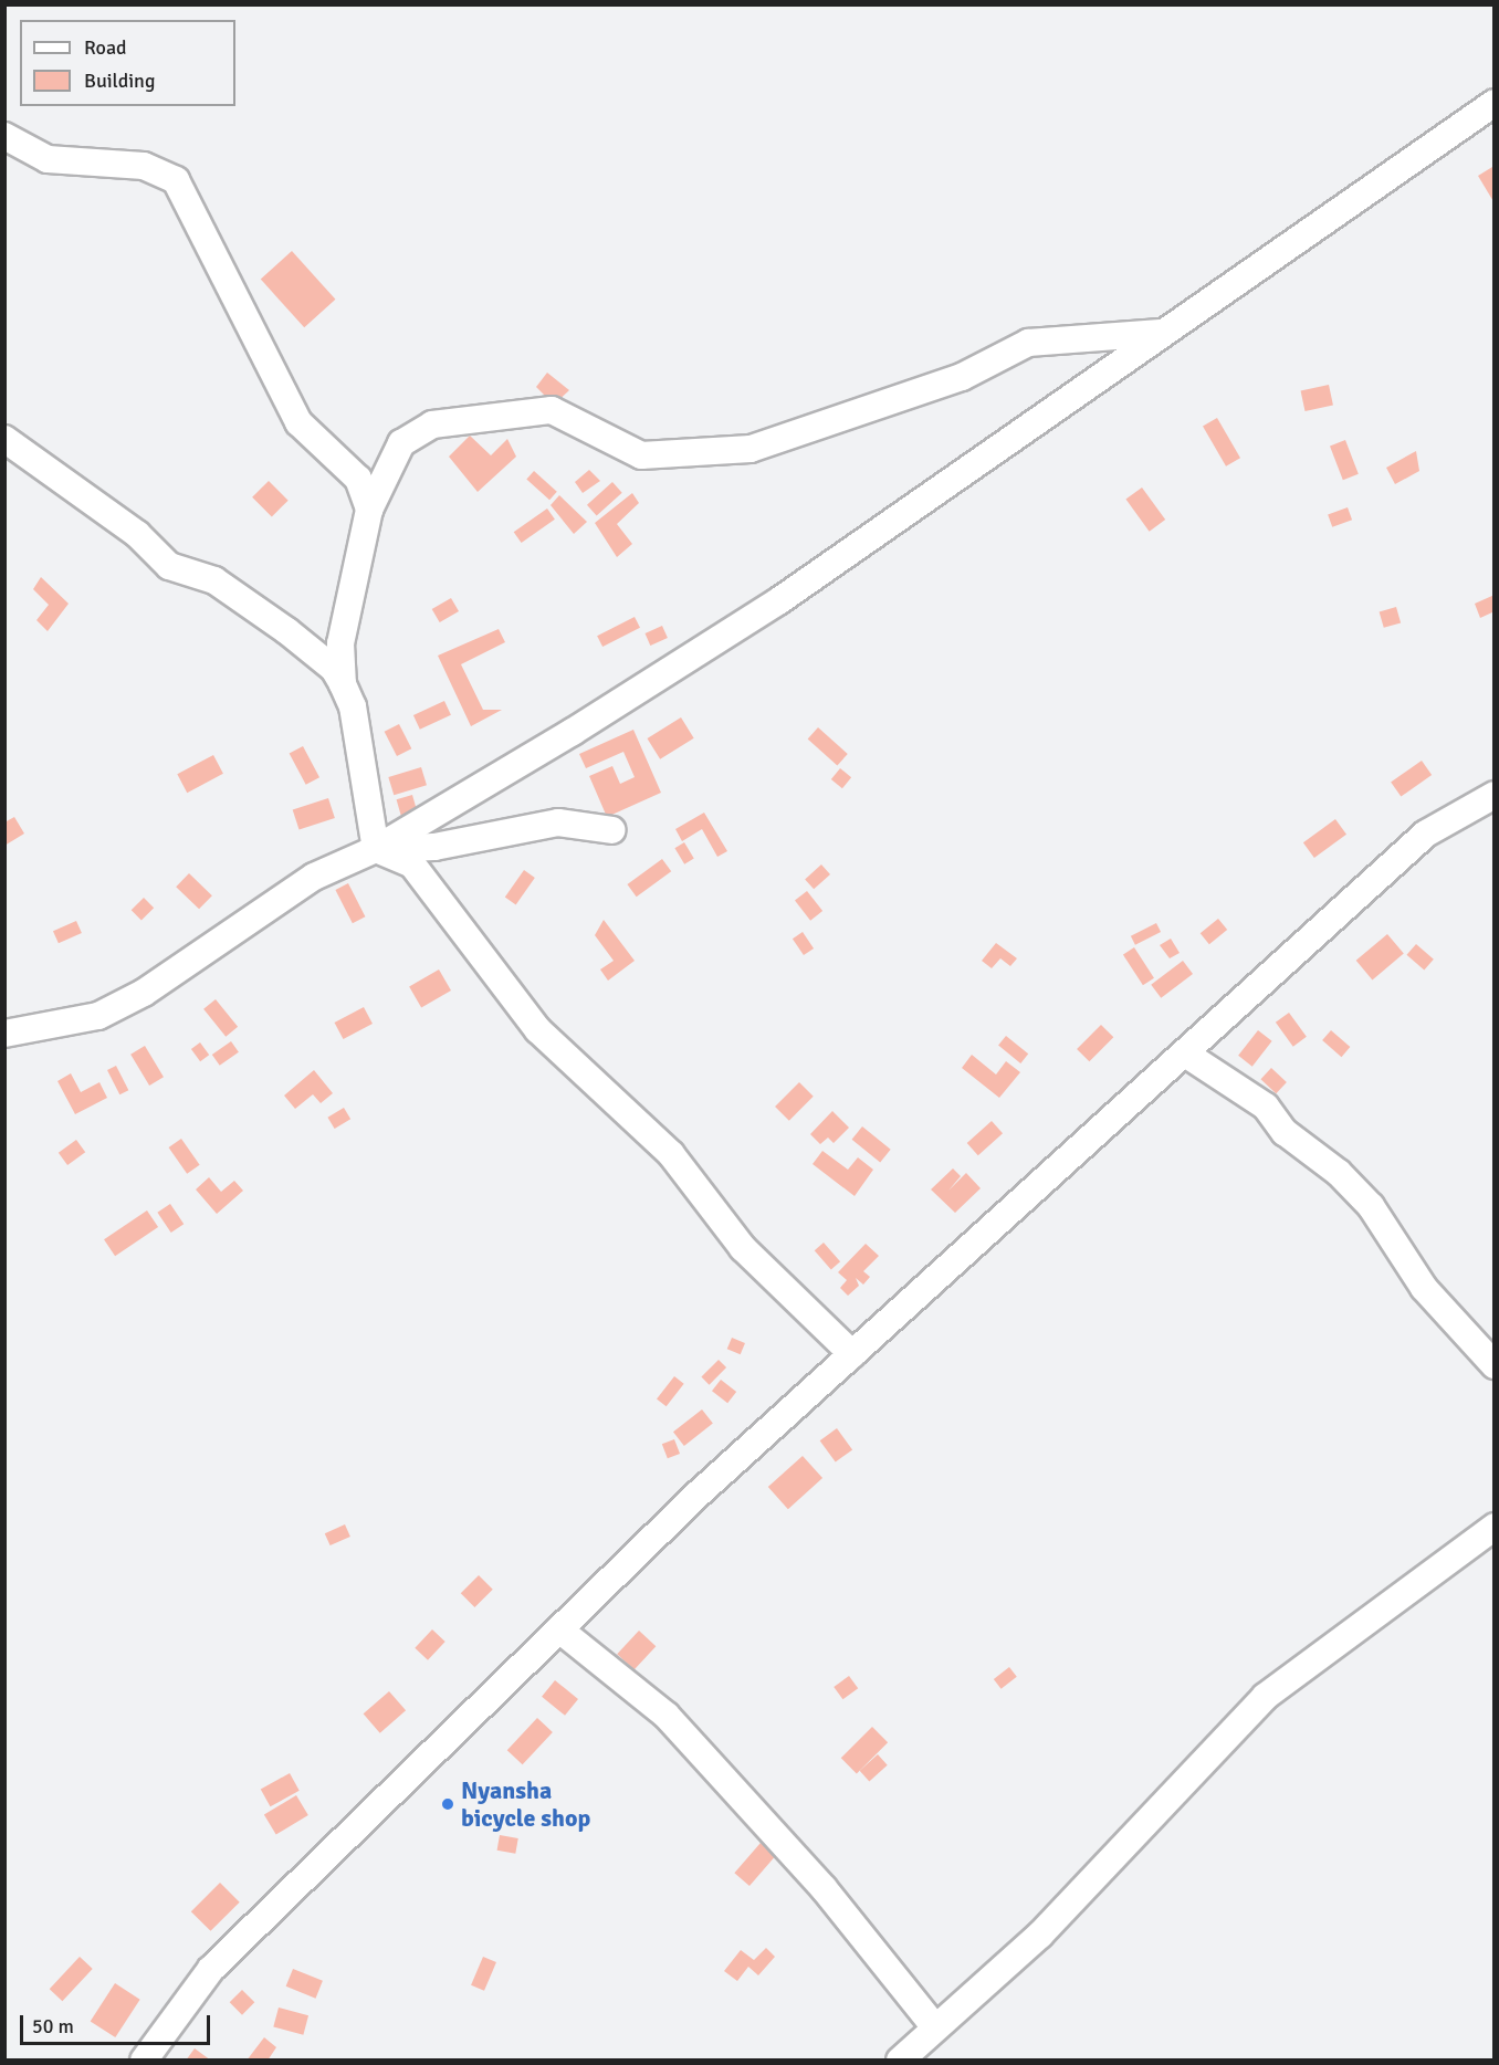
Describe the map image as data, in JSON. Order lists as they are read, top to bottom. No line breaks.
{"places":["Nyansha bicycle shop"],"legend":["Road","Building"],"scale_bar":"50 m"}
